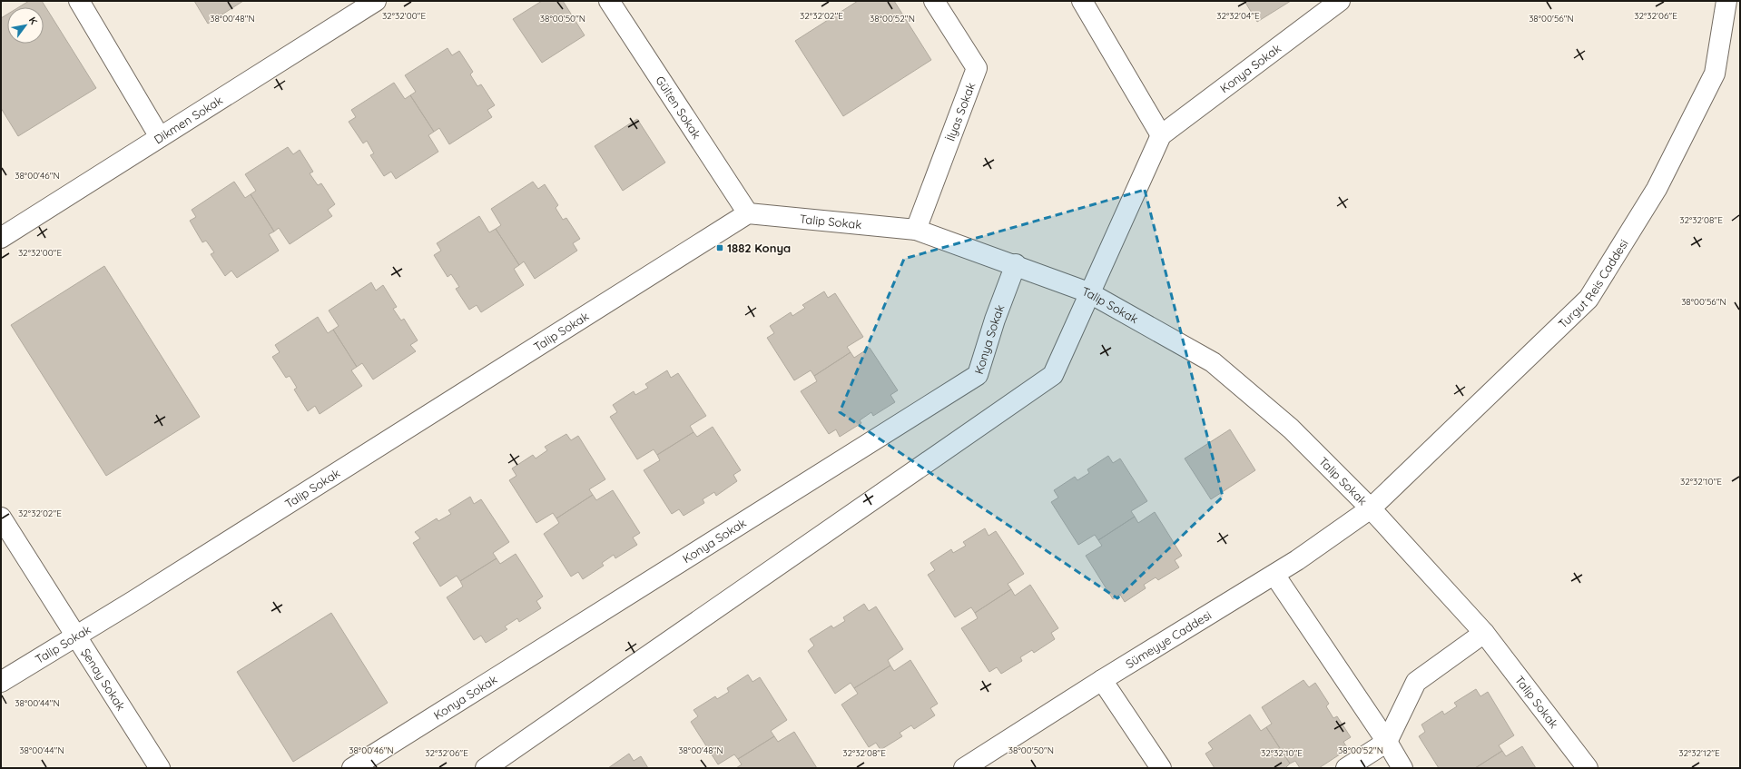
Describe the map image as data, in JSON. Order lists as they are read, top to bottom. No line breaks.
{"streets":{"street":["Konya Sokak","Gülten Sokak","İlyas Sokak","Dikmen Sokak","Talip Sokak","Turgut Reis Caddesi","Sümeyye Caddesi","Şenay Sokak"]},"crossings":[["Konya Sokak","Talip Sokak"],["Gülten Sokak","Talip Sokak"],["İlyas Sokak","Talip Sokak"],["Talip Sokak","Turgut Reis Caddesi"],["Talip Sokak","Sümeyye Caddesi"],["Talip Sokak","Şenay Sokak"],["Turgut Reis Caddesi","Sümeyye Caddesi"]],"places":{"transit":["1882 Konya"]},"north":"top right","coordinates":["32°32'00\"E","32°32'02\"E","32°32'04\"E","32°32'06\"E","38°00'56\"N","38°00'48\"N","38°00'50\"N","38°00'52\"N","38°00'46\"N","32°32'08\"E","32°32'10\"E","38°00'44\"N","32°32'12\"E"]}
